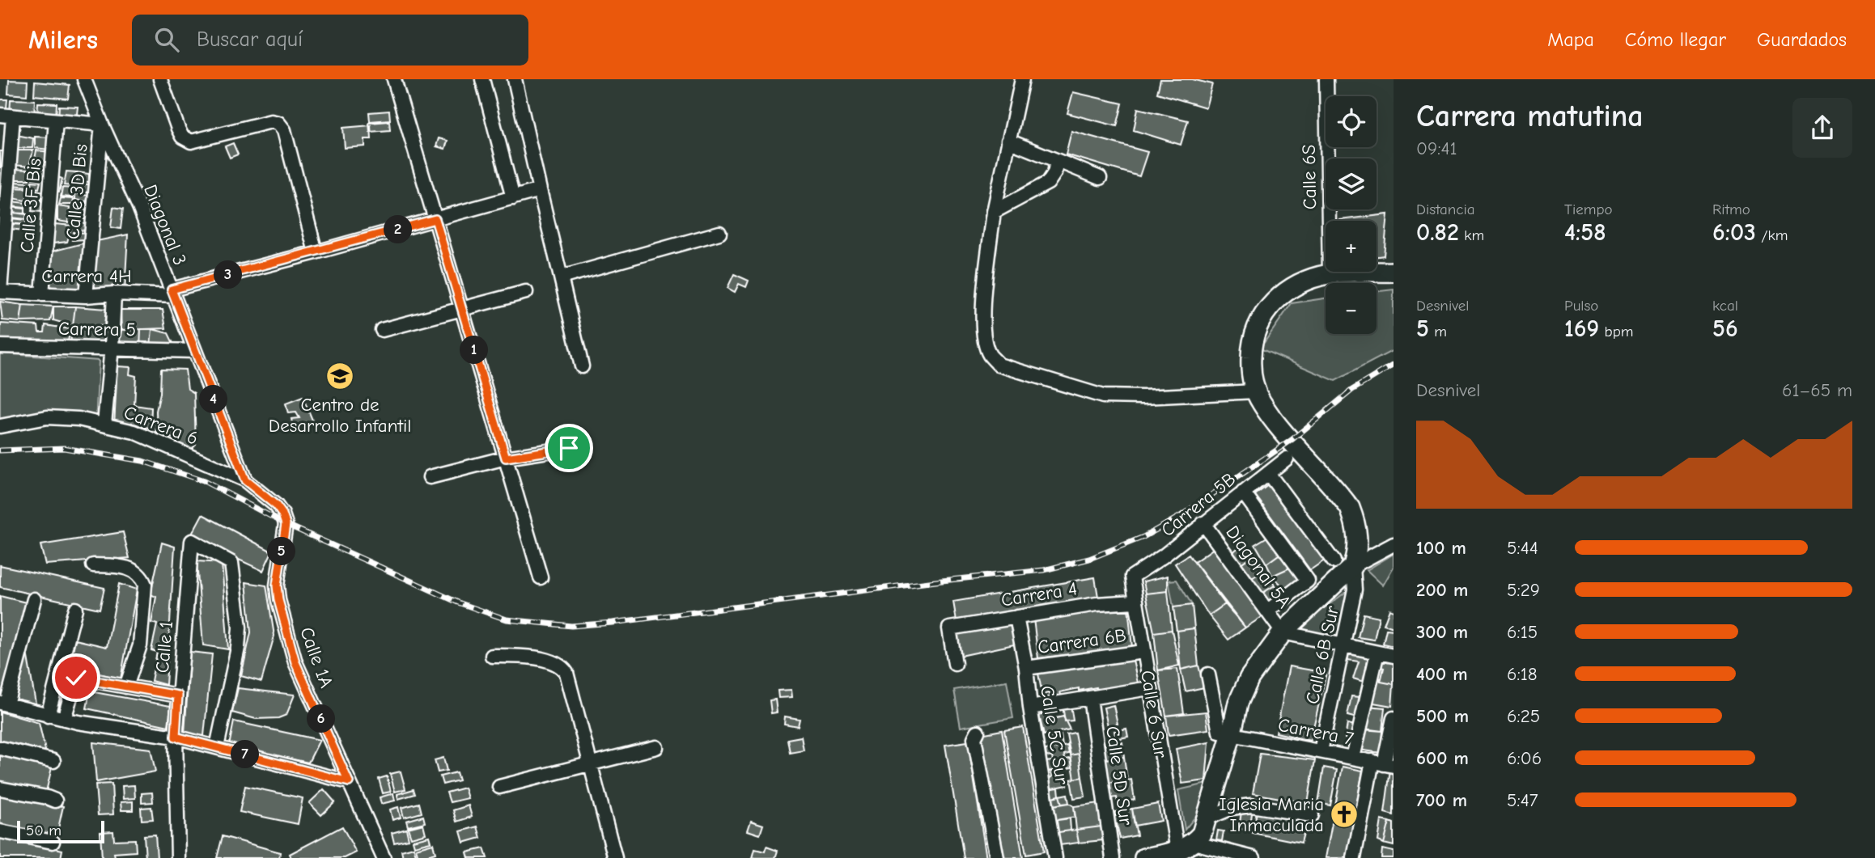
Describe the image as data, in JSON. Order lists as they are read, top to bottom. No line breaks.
{"streets":{"street":["Calle 6S","Calle 3D Bis","Calle 3F Bis","Diagonal 3","Carrera 4H","Carrera 5","Carrera 6","Carrera 5B","Diagonal 5A","Carrera 4","Carrera 6B","Calle 1","Calle 6B Sur","Calle 1A","Calle 6 Sur","Carrera 7","Calle 5C Sur","Calle 5D Sur"]},"crossings":[["Calle 3D Bis","Diagonal 3"],["Calle 3D Bis","Carrera 4H"],["Calle 3F Bis","Carrera 4H"],["Diagonal 3","Carrera 4H"],["Diagonal 3","Carrera 5"],["Diagonal 3","Carrera 6"],["Carrera 6","Calle 1A"],["Carrera 5B","Diagonal 5A"],["Carrera 5B","Calle 6 Sur"],["Carrera 4","Calle 6 Sur"],["Carrera 4","Calle 5C Sur"],["Carrera 6B","Calle 6 Sur"],["Carrera 6B","Calle 5C Sur"],["Calle 6B Sur","Carrera 7"]],"places":{"school or university":["Centro de Desarrollo Infantil"],"church":["Iglesia Maria Inmaculada"]},"scale_bar":"50 m","page":{"header":"Milers","search":"Buscar aquí","nav":["Mapa","Cómo llegar","Guardados"],"heading":["Carrera matutina","09:41"],"map_buttons":["+","−"],"stats":[["Distancia","0.82 km"],["Tiempo","4:58"],["Ritmo","6:03 /km"],["Desnivel","5 m"],["Pulso","169 bpm"],["kcal","56"]],"pins":["2","3","1","4","5","6","7"],"chart":["Desnivel","61–65 m"],"list":[{"name":"100 m","note":"5:44"},{"name":"200 m","note":"5:29"},{"name":"300 m","note":"6:15"},{"name":"400 m","note":"6:18"},{"name":"500 m","note":"6:25"},{"name":"600 m","note":"6:06"},{"name":"700 m","note":"5:47"}],"scale":"50 m"}}
